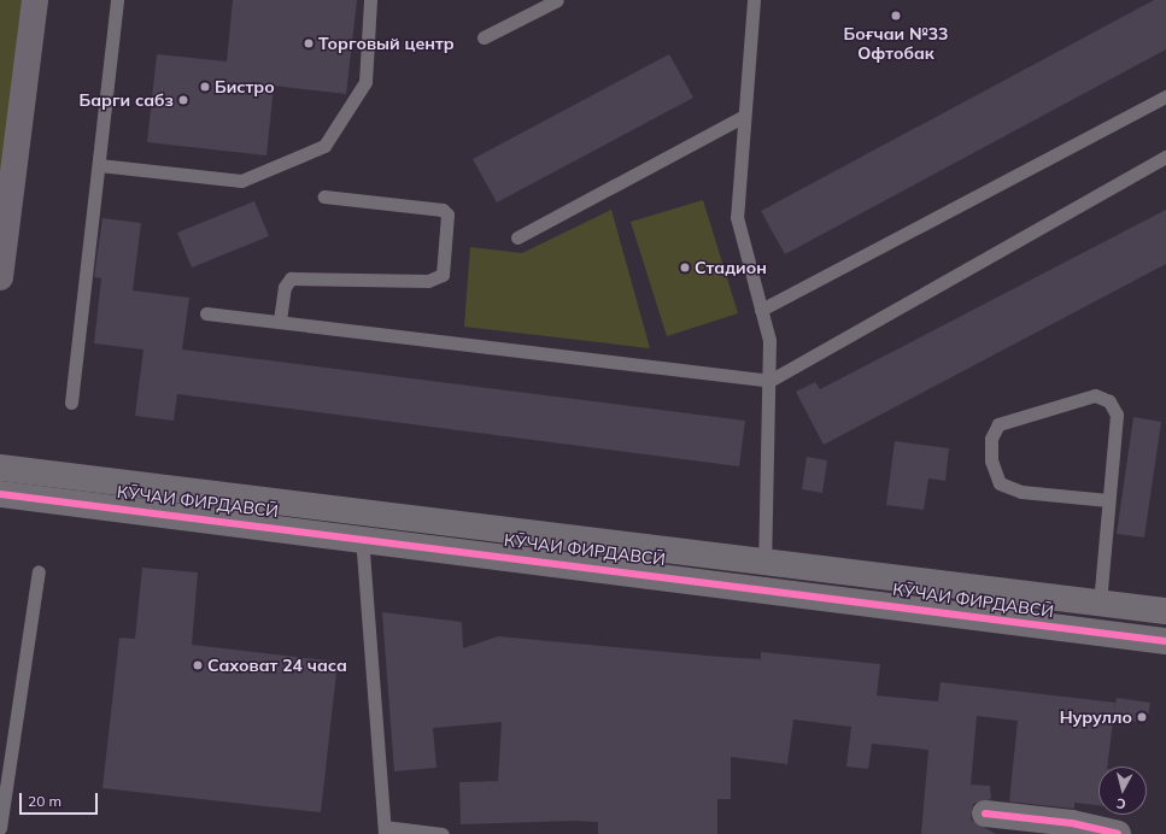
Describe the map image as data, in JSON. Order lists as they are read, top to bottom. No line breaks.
{"streets":{"street":["КӮЧАИ ФИРДАВСӢ"]},"places":["Боғчаи №33 Офтобак","Торговый центр","Бистро","Барги сабз","Стадион","Саховат 24 часа","Нурулло"],"scale_bar":"20 m","north":"bottom"}
